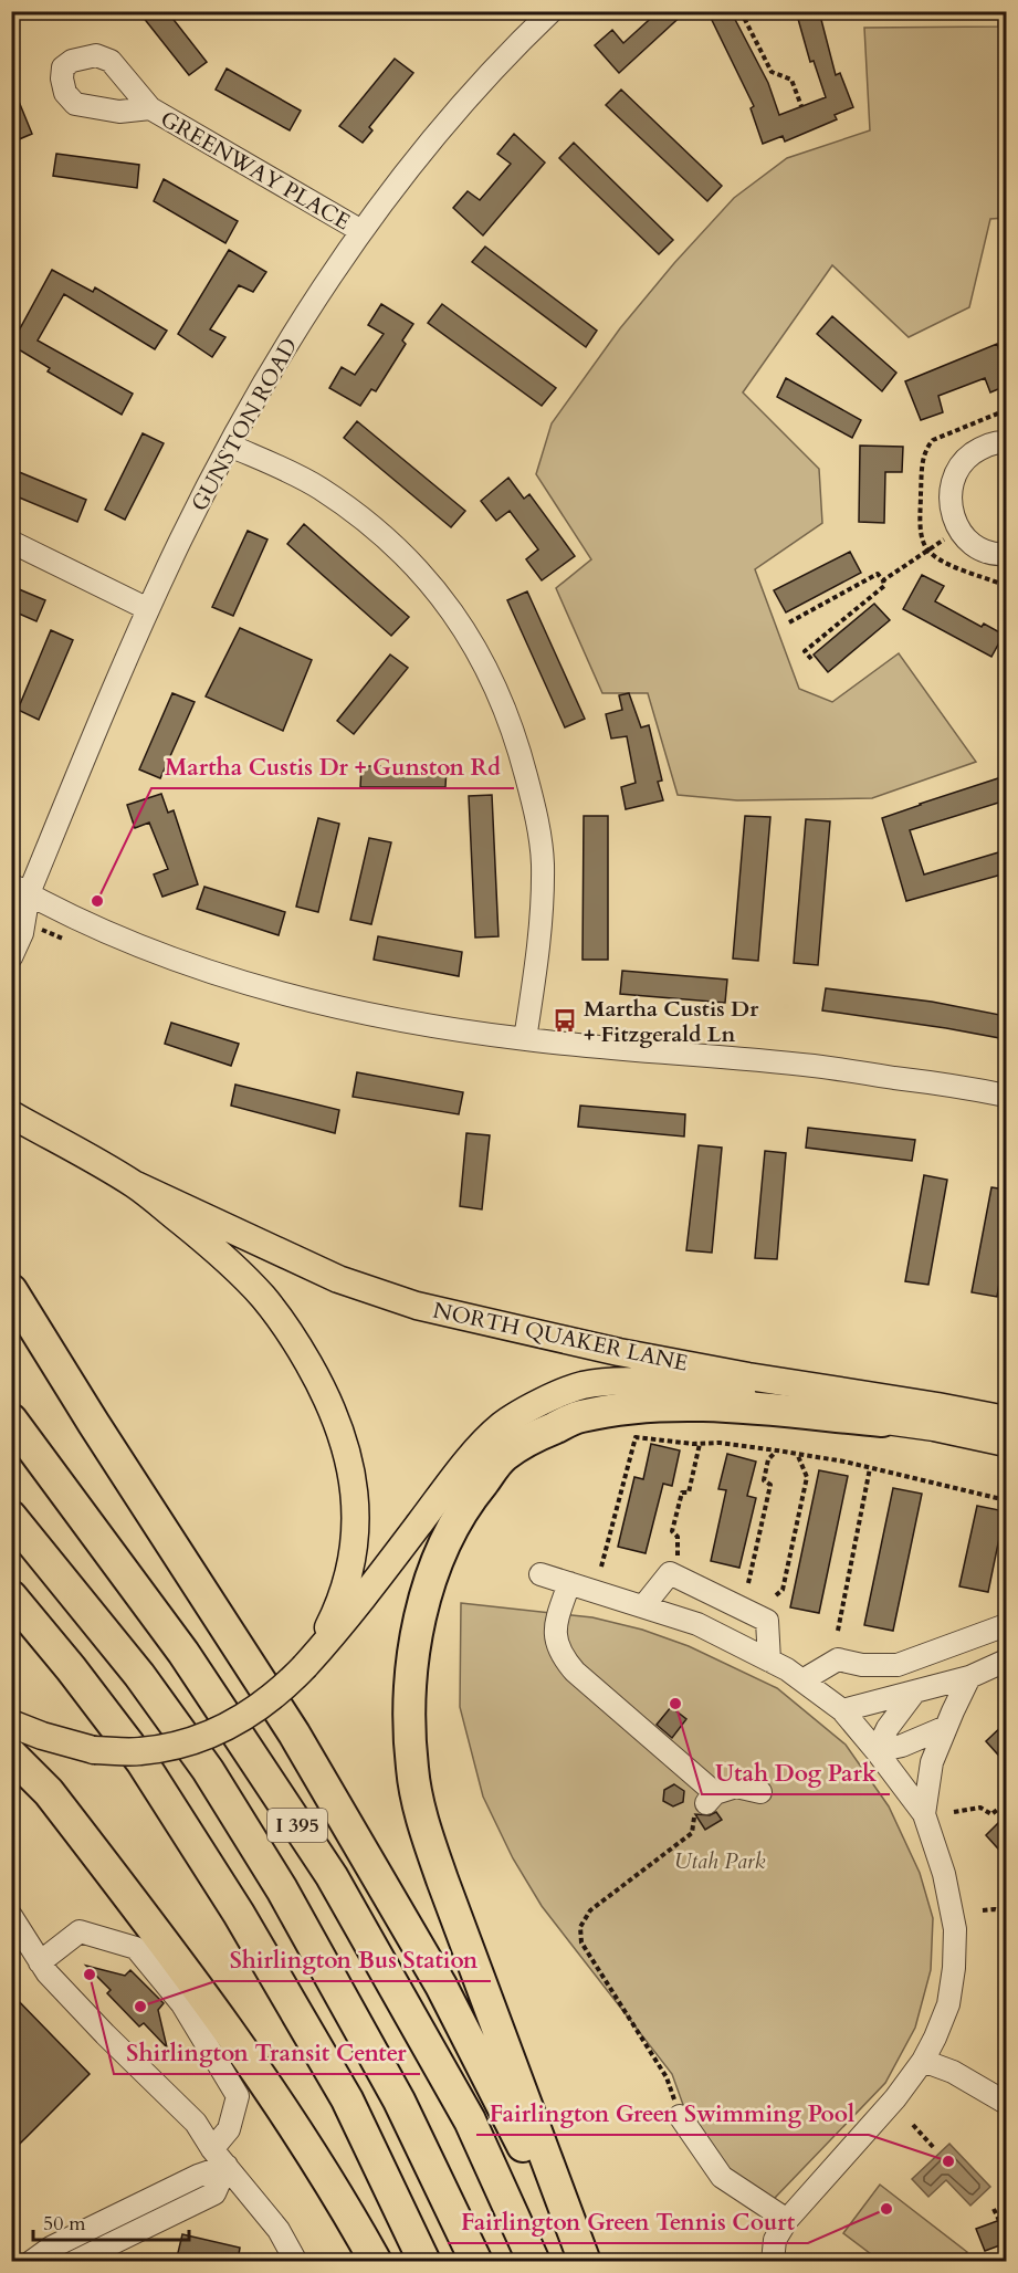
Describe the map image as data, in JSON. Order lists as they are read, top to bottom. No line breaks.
{"streets":{"highway":["I 395"],"main road":["NORTH QUAKER LANE"],"street":["GREENWAY PLACE","GUNSTON ROAD"]},"crossings":[["GREENWAY PLACE","GUNSTON ROAD"]],"parks":["Utah Park"],"places":{"other":["Martha Custis Dr + Gunston Rd","Utah Dog Park","Shirlington Transit Center","Shirlington Bus Station","Fairlington Green Swimming Pool","Fairlington Green Tennis Court"],"bus stop":["Martha Custis Dr + Fitzgerald Ln"]},"scale_bar":"50 m"}
